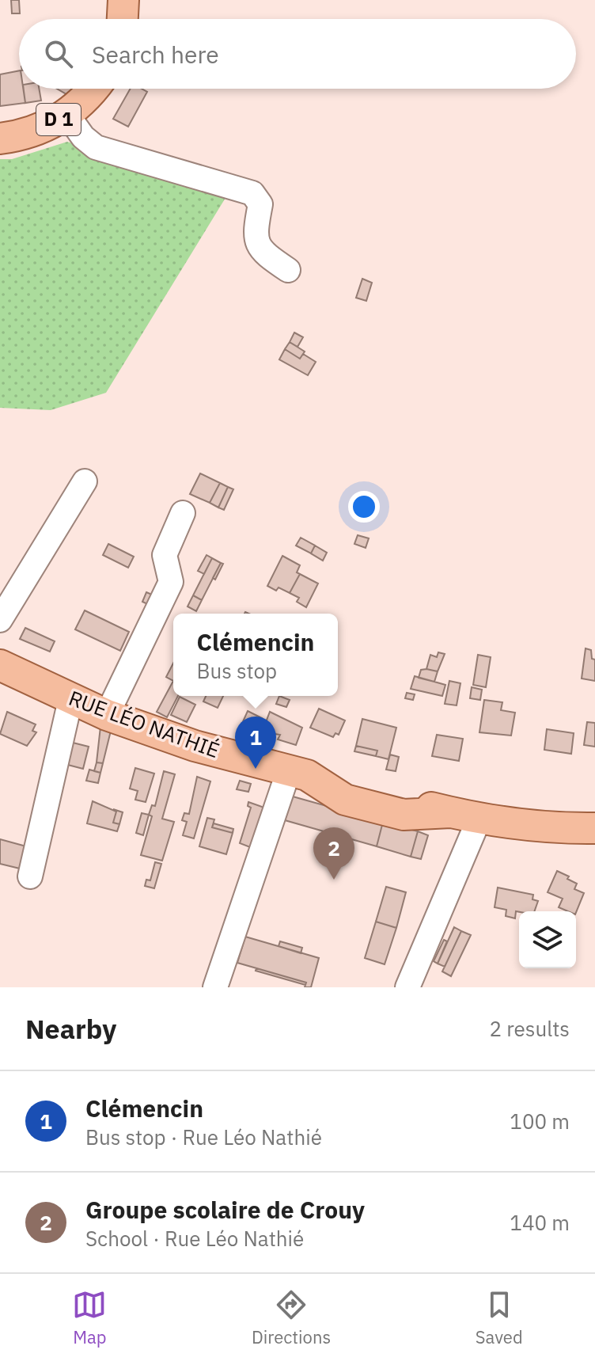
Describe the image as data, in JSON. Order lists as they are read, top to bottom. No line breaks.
{"streets":{"main road":["D 1","RUE LÉO NATHIÉ"]},"page":{"search":"Search here","popup":["Clémencin","Bus stop"],"pins":["1","2"],"heading":["Nearby","2 results"],"list":[{"mark":"1","name":"Clémencin","note":"Bus stop · Rue Léo Nathié","value":"100 m"},{"mark":"2","name":"Groupe scolaire de Crouy","note":"School · Rue Léo Nathié","value":"140 m"}],"nav":["Map","Directions","Saved"]}}
